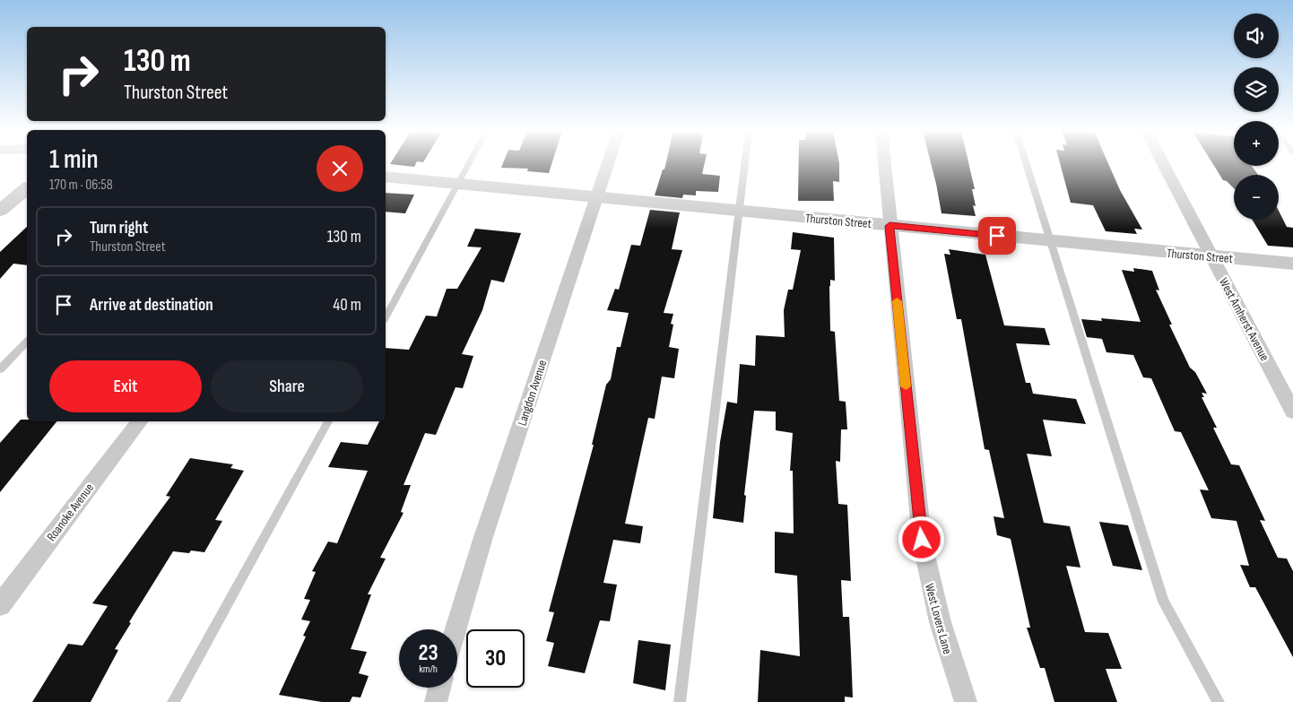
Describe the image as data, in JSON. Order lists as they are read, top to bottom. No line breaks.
{"streets":{"street":["Thurston Street","West Amherst Avenue","Langdon Avenue","Roanoke Avenue","West Lovers Lane"]},"crossings":[["Thurston Street","West Amherst Avenue"],["Thurston Street","Langdon Avenue"],["Thurston Street","West Lovers Lane"]],"page":{"map_buttons":["+","−"],"turn":["130 m","Thurston Street"],"heading":["1 min","170 m · 06:58"],"list":[{"name":"Turn right","note":"Thurston Street","value":"130 m"},{"name":"Arrive at destination","value":"40 m"}],"buttons":["Exit","Share"],"speed":"23 km/h","limit":"30"}}
